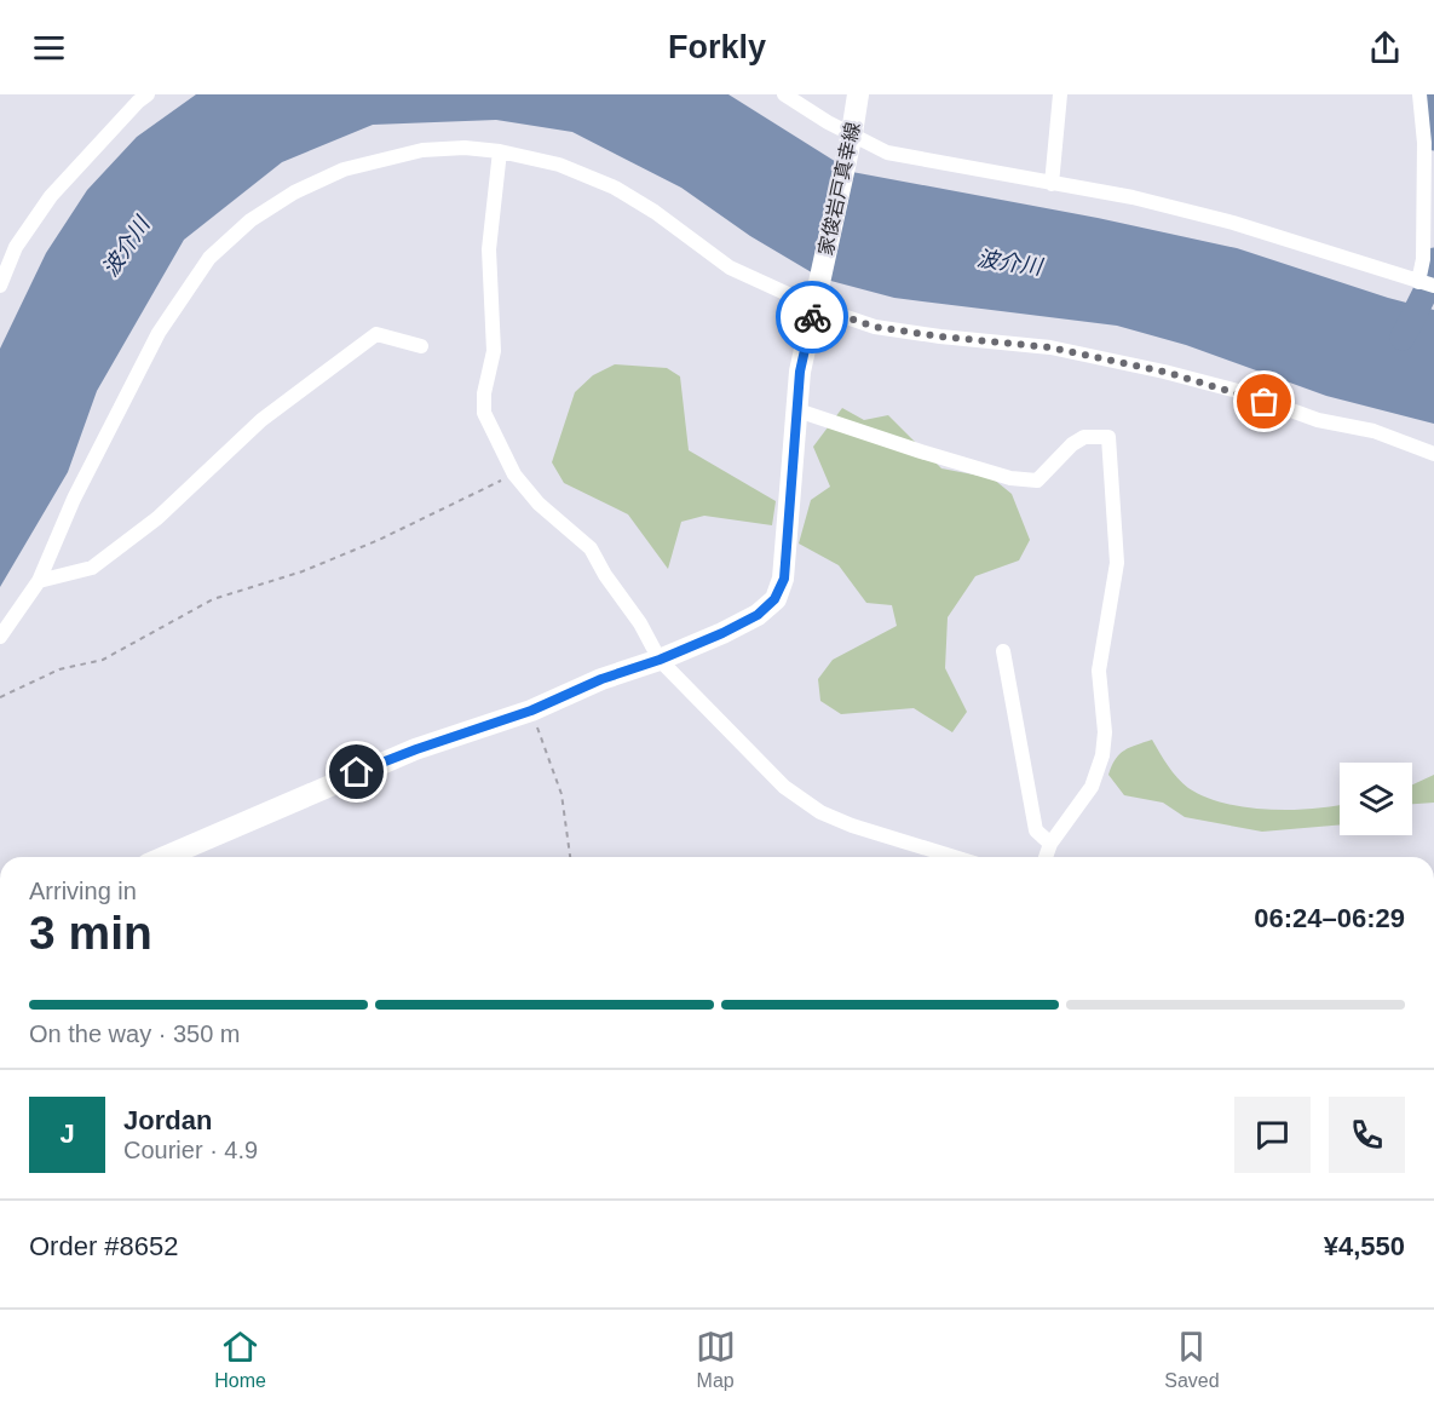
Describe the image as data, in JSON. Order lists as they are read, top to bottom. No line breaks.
{"streets":{"main road":["家俊岩戸真幸線"]},"water":["波介川"],"page":{"header":"Forkly","heading":["3 min","Arriving in","06:24–06:29"],"panel":["Jordan","Courier · 4.9","Order #8652","¥4,550"],"bar":"On the way · 350 m","round":"J","tabs":["Home","Map","Saved"]}}
